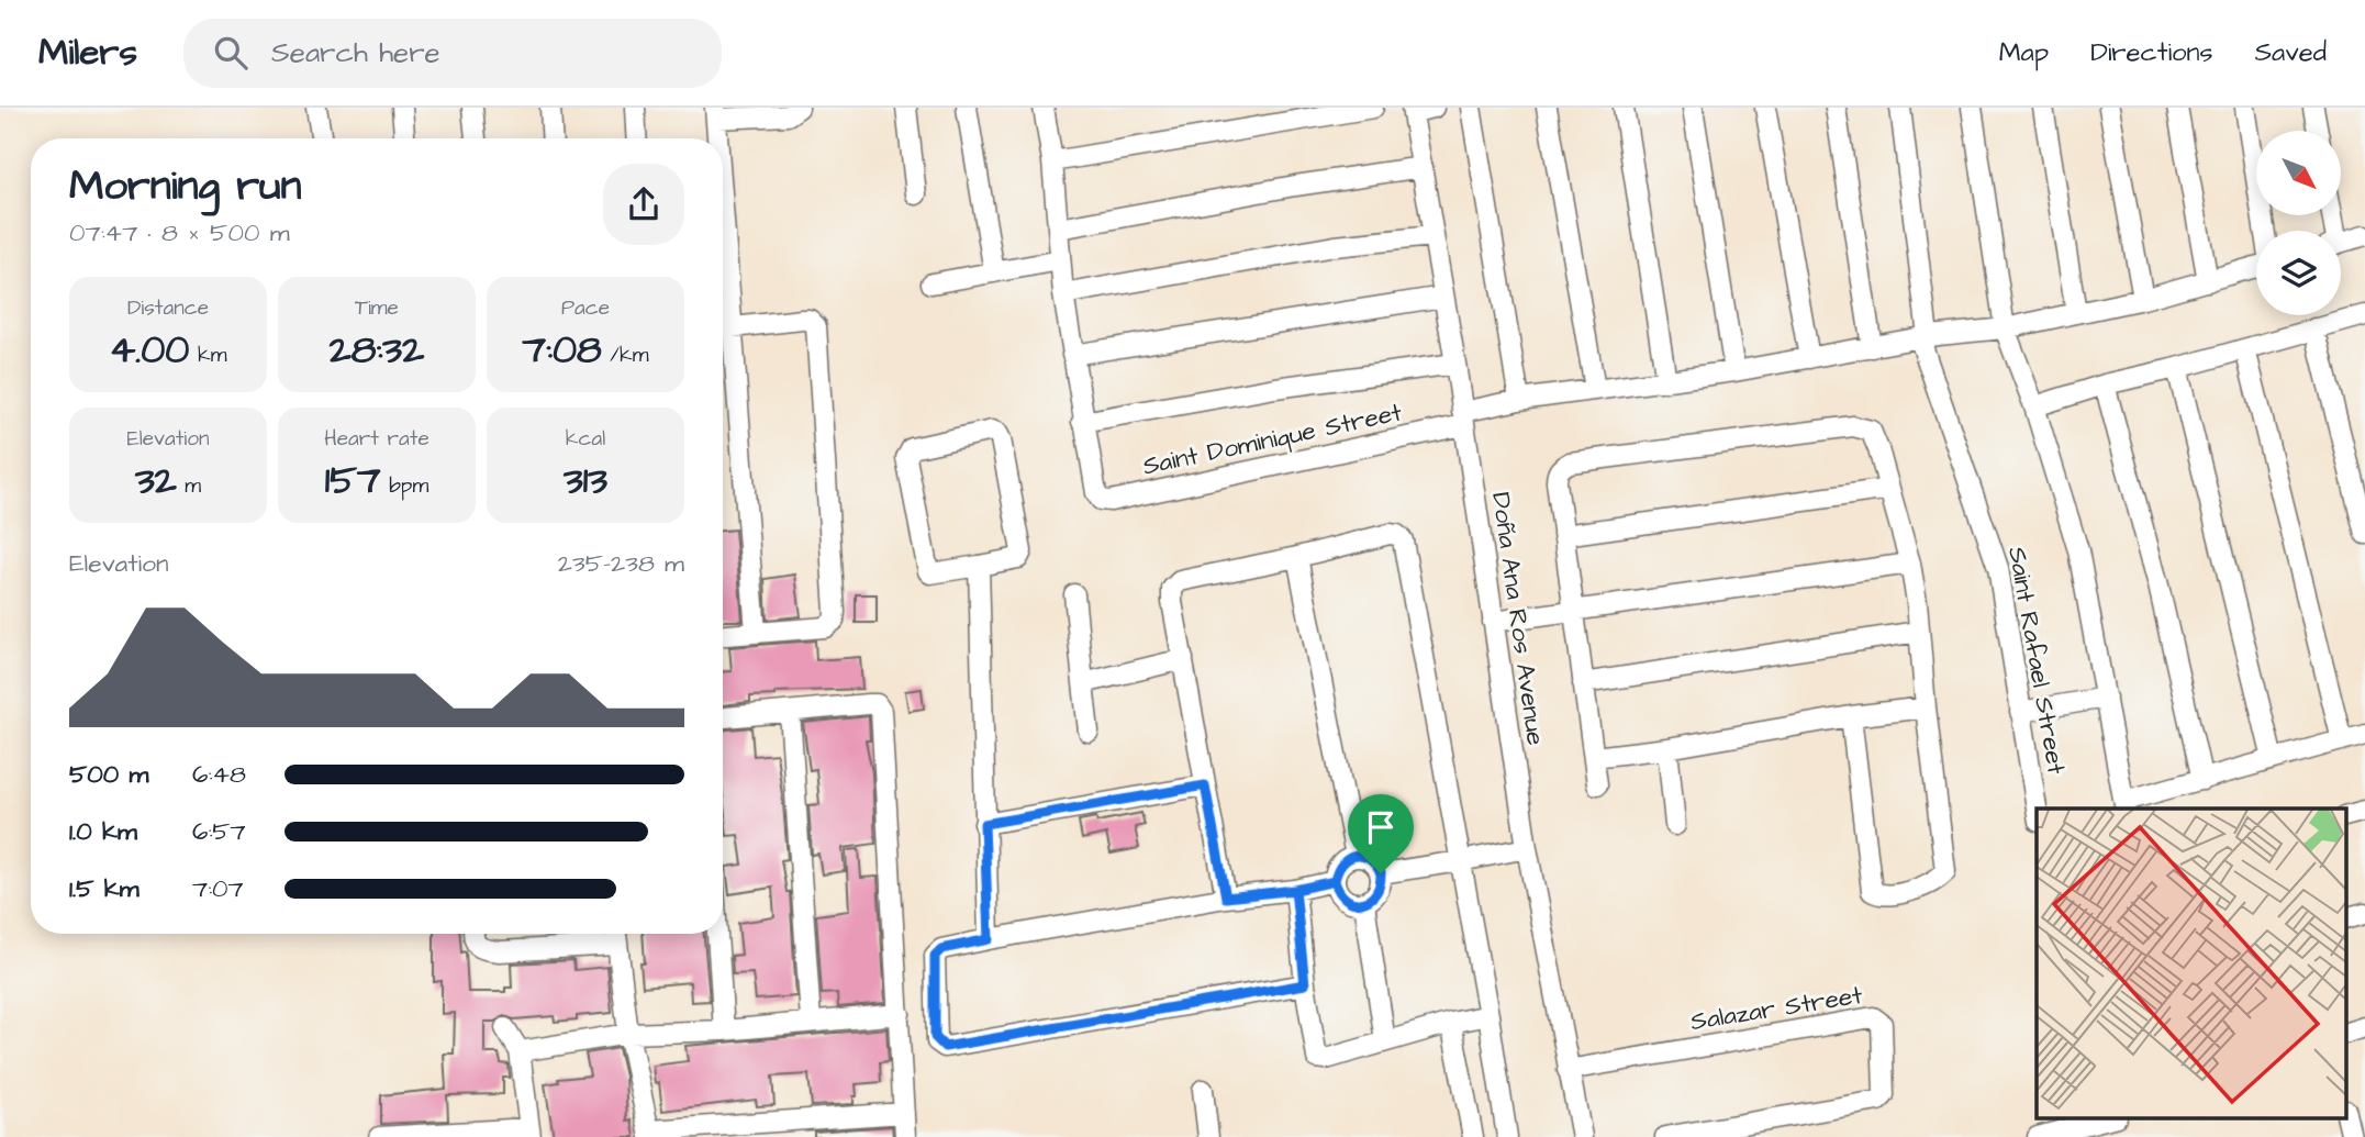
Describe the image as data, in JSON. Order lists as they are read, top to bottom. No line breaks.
{"streets":{"street":["Saint Dominique Street","Doña Ana Ros Avenue","Saint Rafael Street","Salazar Street"]},"crossings":[["Saint Dominique Street","Doña Ana Ros Avenue"],["Saint Dominique Street","Saint Rafael Street"],["Doña Ana Ros Avenue","Salazar Street"]],"north":"bottom right","page":{"header":"Milers","search":"Search here","nav":["Map","Directions","Saved"],"heading":["Morning run","07:47 · 8 × 500 m"],"stats":[["Distance","4.00 km"],["Time","28:32"],["Pace","7:08 /km"],["Elevation","32 m"],["Heart rate","157 bpm"],["kcal","313"]],"chart":["Elevation","235–238 m"],"list":[{"name":"500 m","note":"6:48"},{"name":"1.0 km","note":"6:57"},{"name":"1.5 km","note":"7:07"}]}}
